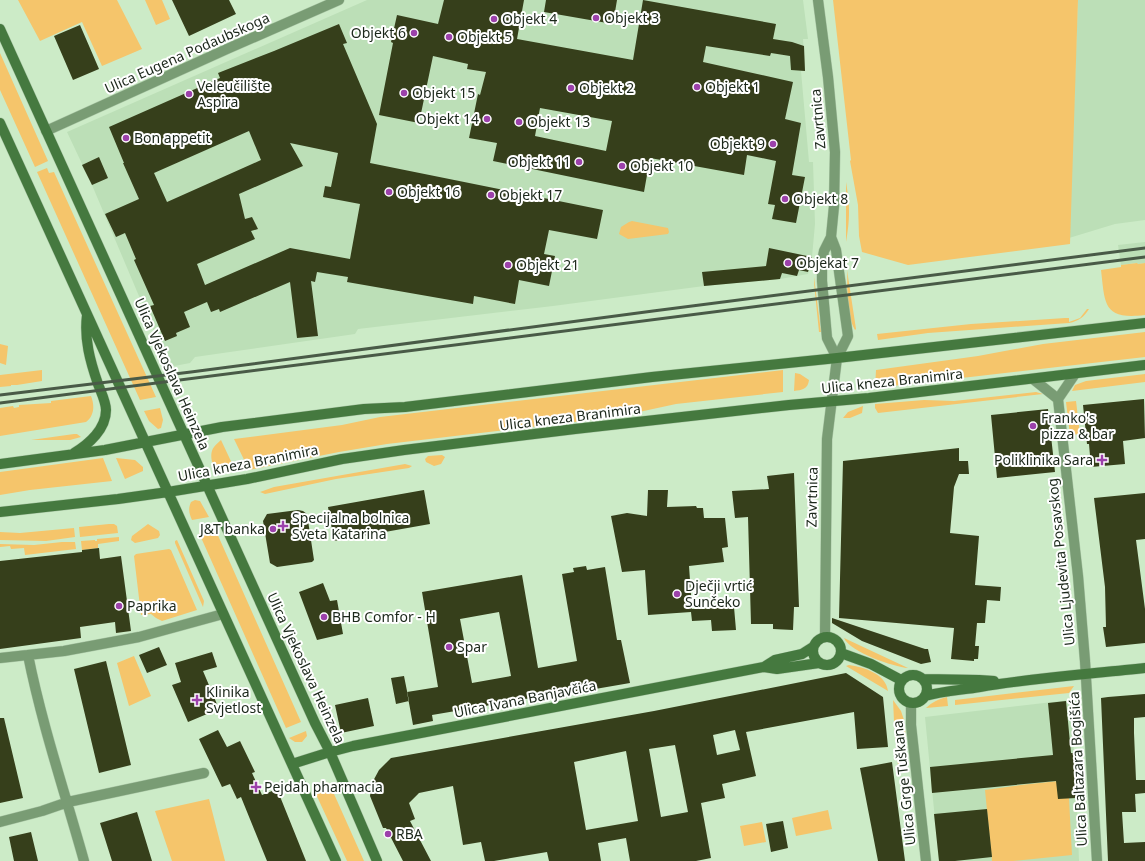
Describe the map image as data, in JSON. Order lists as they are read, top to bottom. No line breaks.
{"streets":{"main road":["Ulica Vjekoslava Heinzela","Ulica kneza Branimira","Ulica Ivana Banjavčića"],"street":["Ulica Eugena Podaubskoga","Zavrtnica","Ulica Ljudevita Posavskog","Ulica Baltazara Bogišića","Ulica Grge Tuškana"]},"crossings":[["Ulica Eugena Podaubskoga","Ulica Vjekoslava Heinzela"],["Zavrtnica","Ulica kneza Branimira"],["Zavrtnica","Ulica Ivana Banjavčića"],["Ulica Vjekoslava Heinzela","Ulica kneza Branimira"],["Ulica Vjekoslava Heinzela","Ulica Ivana Banjavčića"],["Ulica Ljudevita Posavskog","Ulica Baltazara Bogišića"]],"places":{"other":["Objekt 3","Objekt 4","Objekt 6","Objekt 5","Objekt 1","Objekt 2","Objekt 15","Veleučilište Aspira","Objekt 14","Objekt 13","Bon appetit","Objekt 9","Objekt 11","Objekt 10","Objekt 16","Objekt 17","Objekt 8","Objekat 7","Objekt 21","Franko's pizza & bar","J&T banka","Dječji vrtić Sunčeko","Paprika","BHB Comfor - H","Spar","RBA"],"health":["Poliklinika Sara","Specijalna bolnica Sveta Katarina","Klinika Svjetlost","Pejdah pharmacia"]}}
